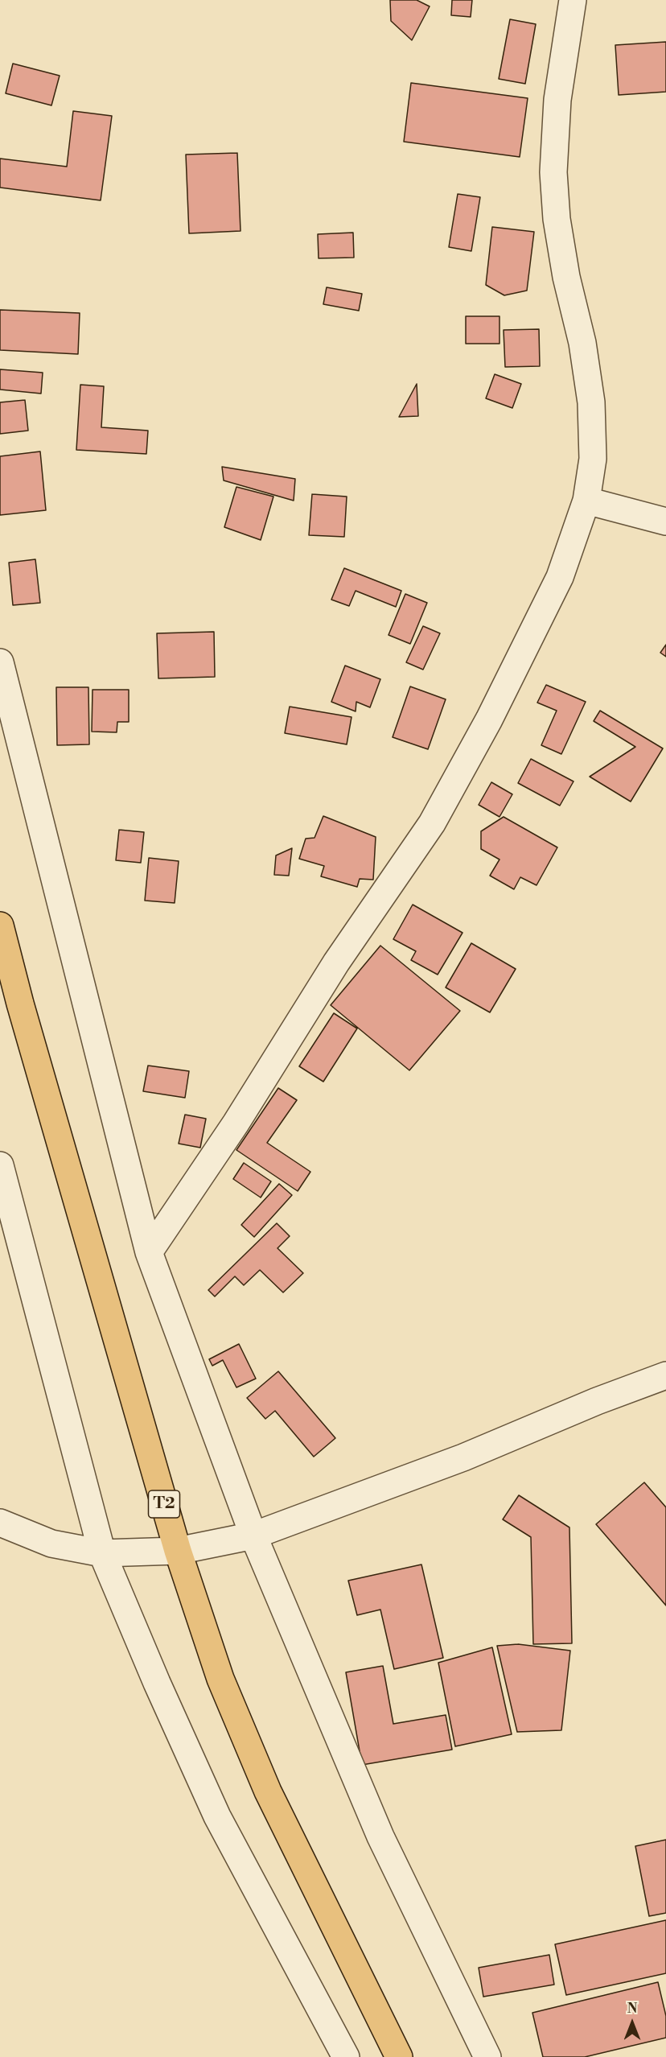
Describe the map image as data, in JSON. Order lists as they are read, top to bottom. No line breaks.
{"streets":{"highway":["T2"]},"north":"top"}
